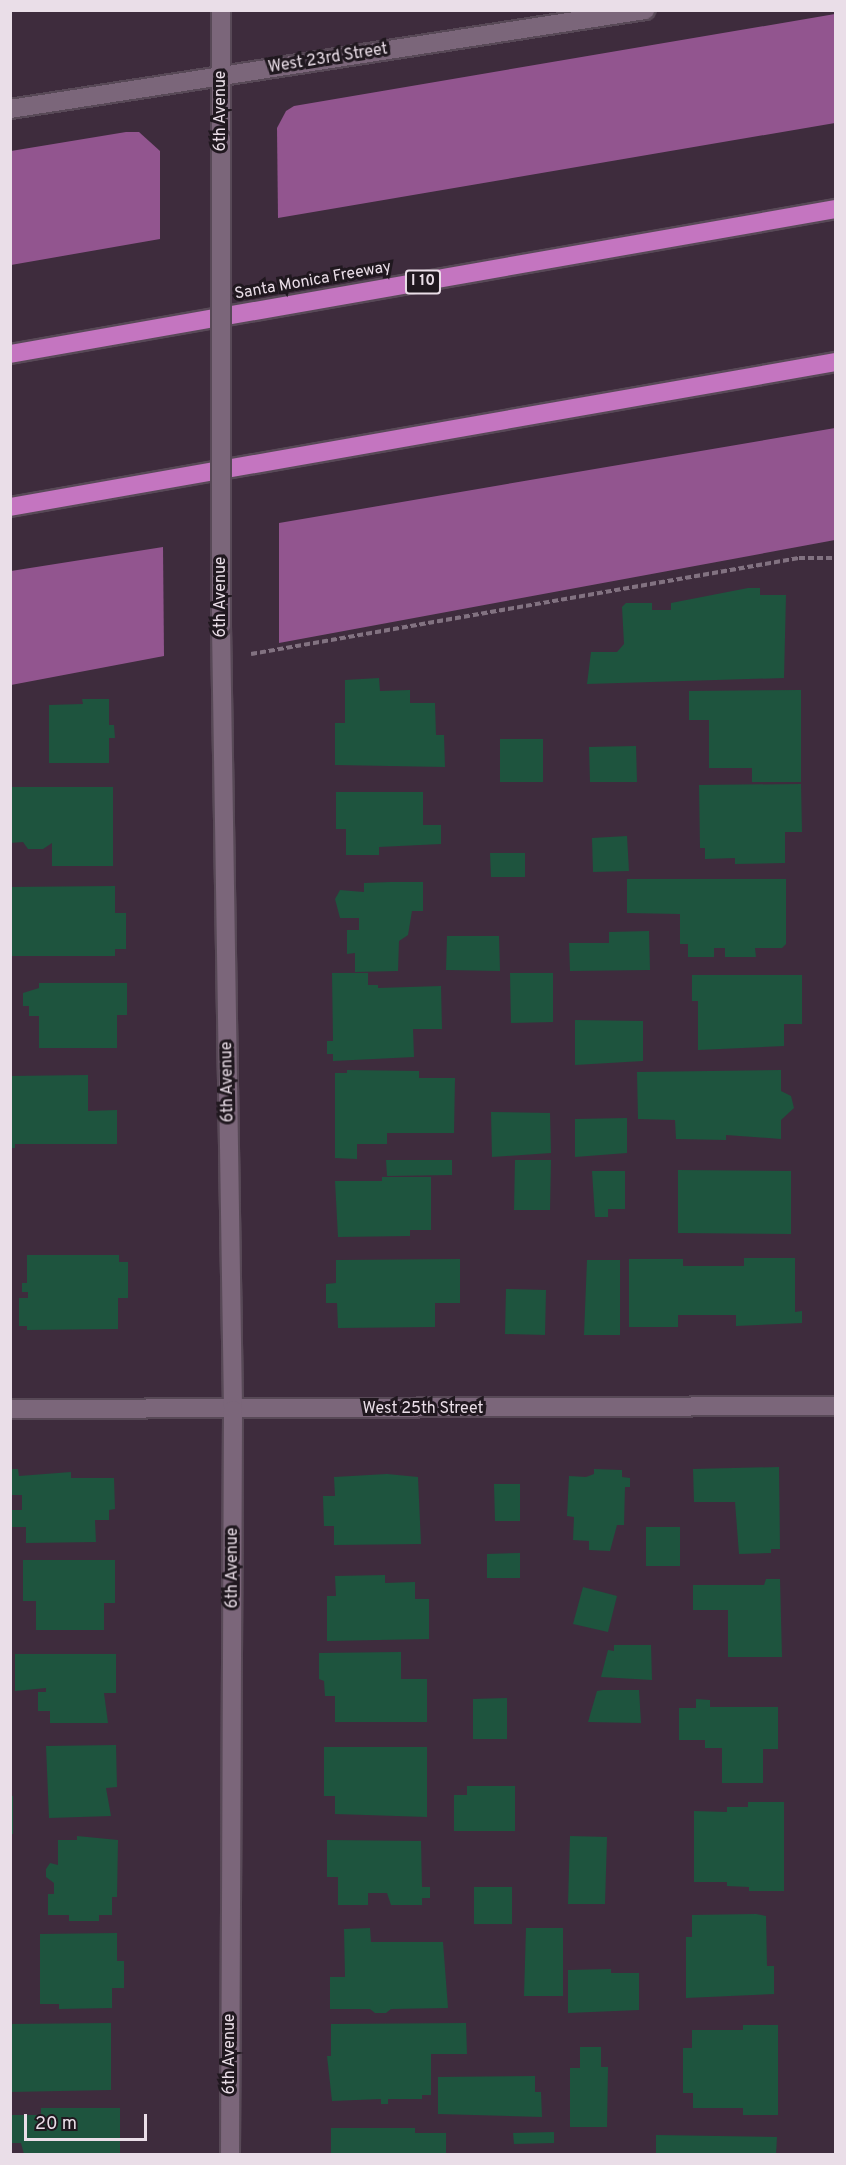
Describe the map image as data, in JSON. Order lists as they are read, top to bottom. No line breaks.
{"streets":{"highway":["Santa Monica Freeway","I 10"],"street":["West 23rd Street","6th Avenue","West 25th Street"]},"crossings":[["West 23rd Street","6th Avenue"],["6th Avenue","West 25th Street"]],"scale_bar":"20 m"}
